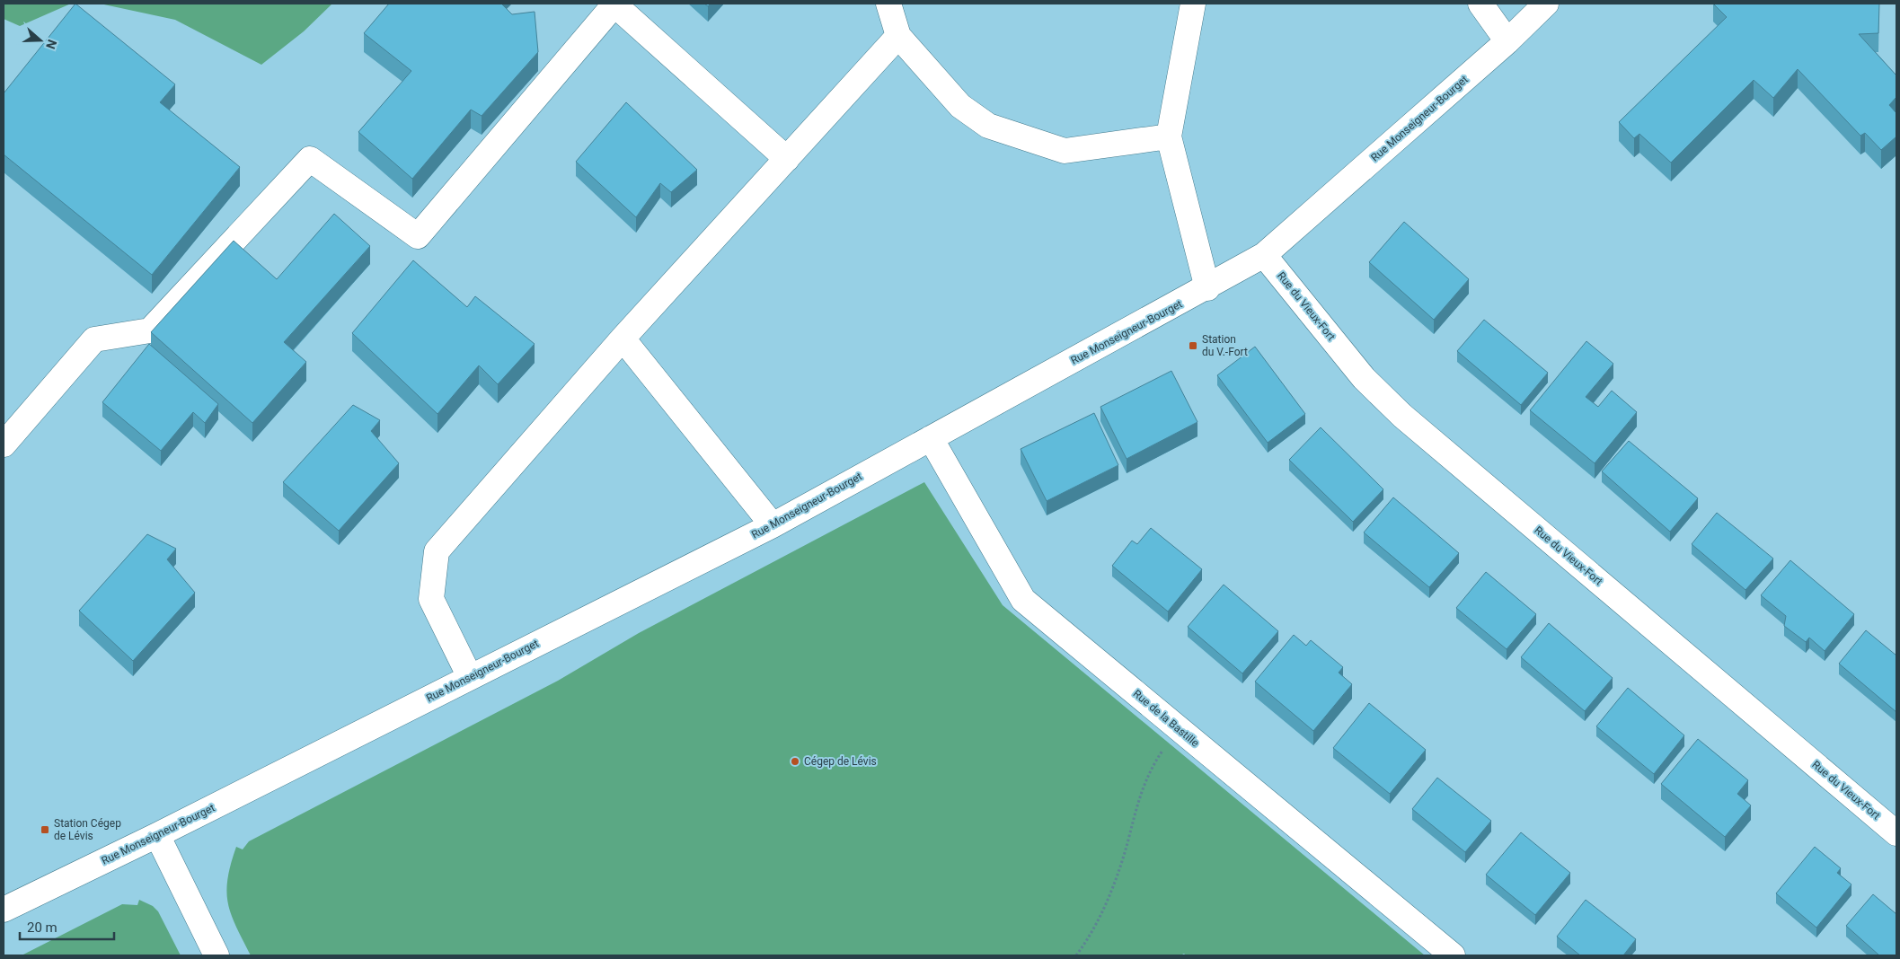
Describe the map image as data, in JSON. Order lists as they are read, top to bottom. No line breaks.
{"streets":{"street":["Rue Monseigneur-Bourget","Rue du Vieux-Fort","Rue de la Bastille"]},"crossings":[["Rue Monseigneur-Bourget","Rue du Vieux-Fort"],["Rue Monseigneur-Bourget","Rue de la Bastille"]],"places":{"transit":["Station du V.-Fort","Station Cégep de Lévis"],"other":["Cégep de Lévis"]},"scale_bar":"20 m","north":"right"}
